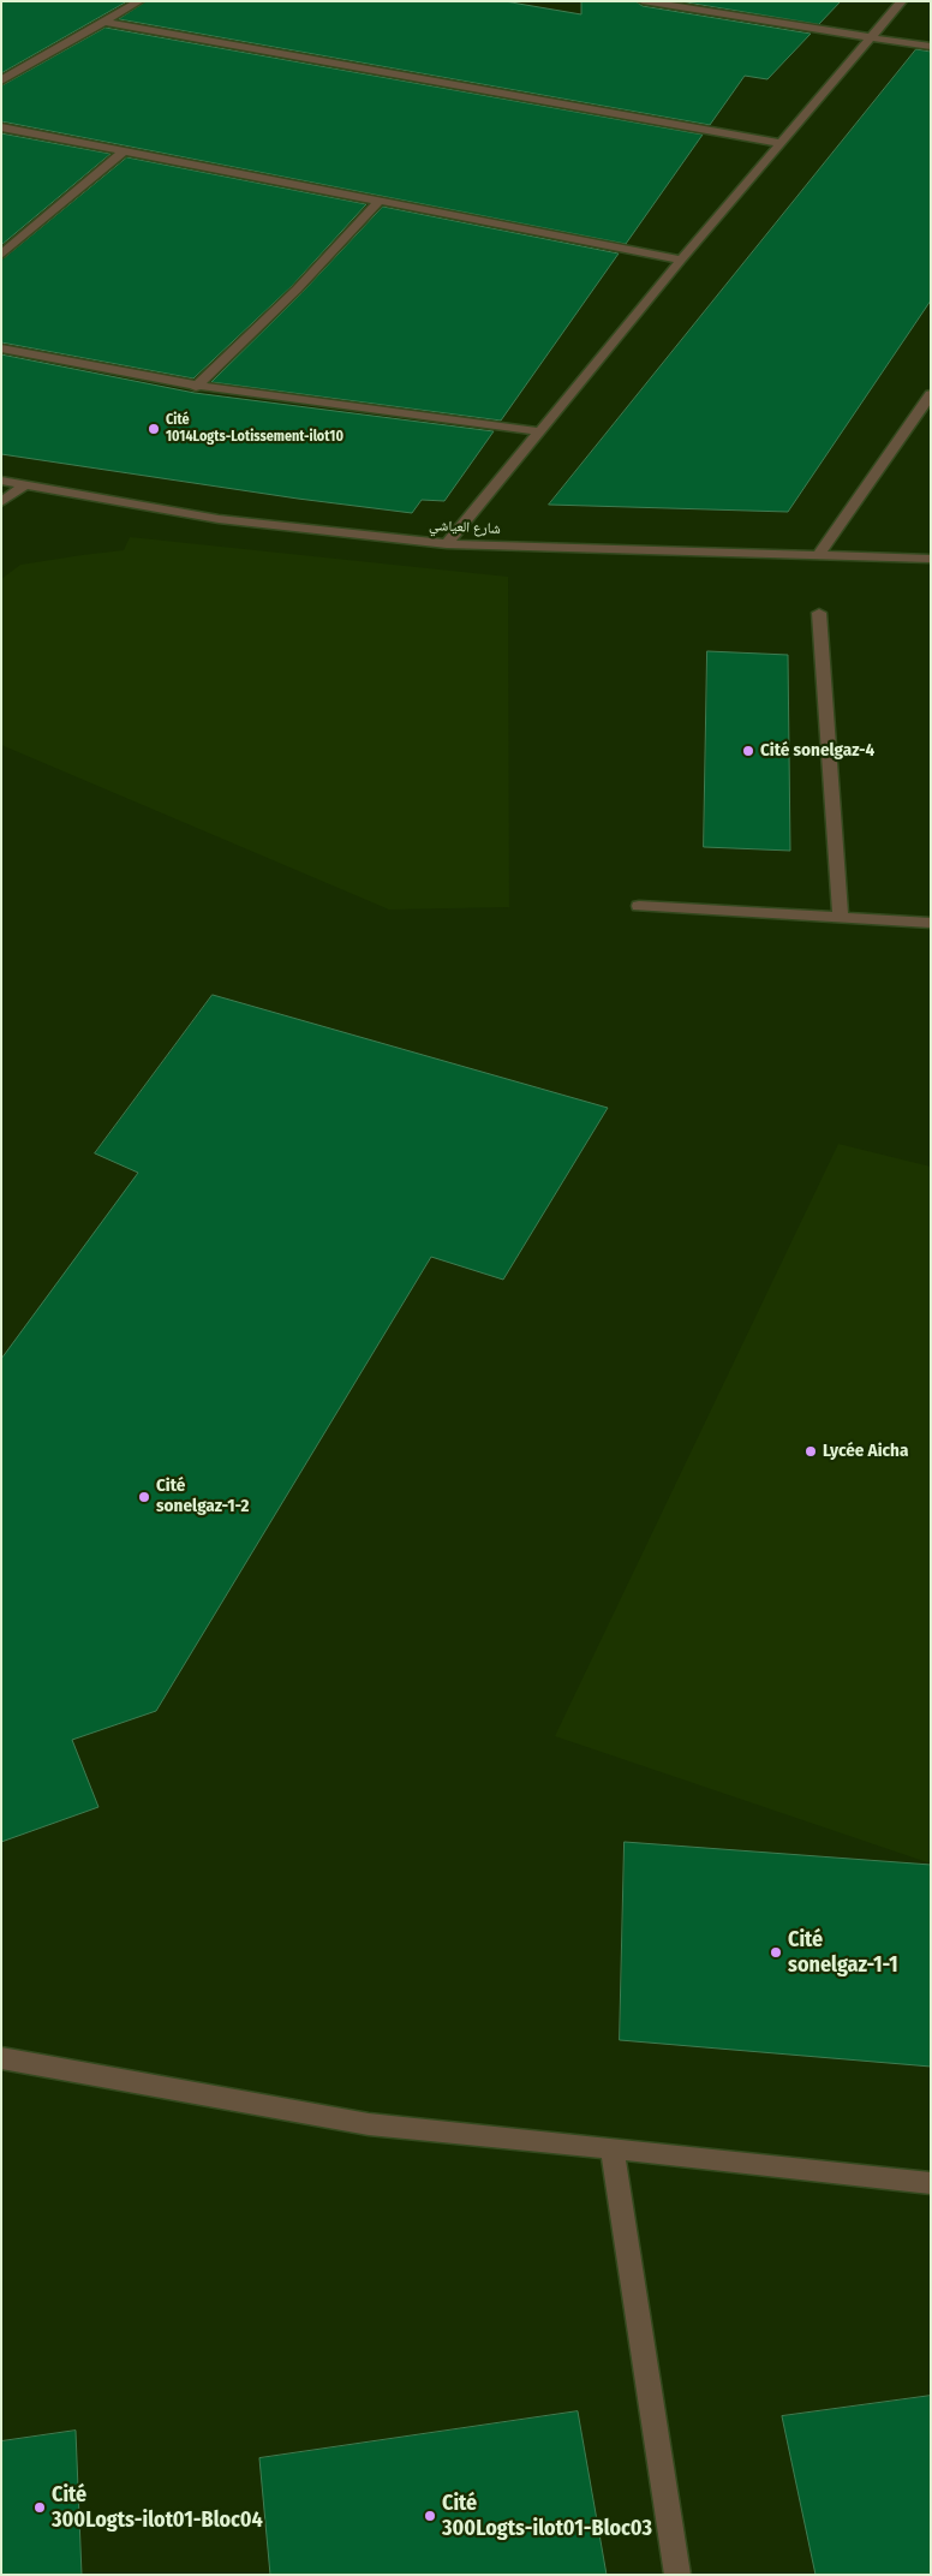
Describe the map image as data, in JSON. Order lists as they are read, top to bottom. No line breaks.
{"streets":{"street":["شارع العياشي"]},"places":["Cité 1014Logts-Lotissement-ilot10","Cité sonelgaz-4","Lycée Aicha","Cité sonelgaz-1-2","Cité sonelgaz-1-1","Cité 300Logts-ilot01-Bloc04","Cité 300Logts-ilot01-Bloc03"]}
